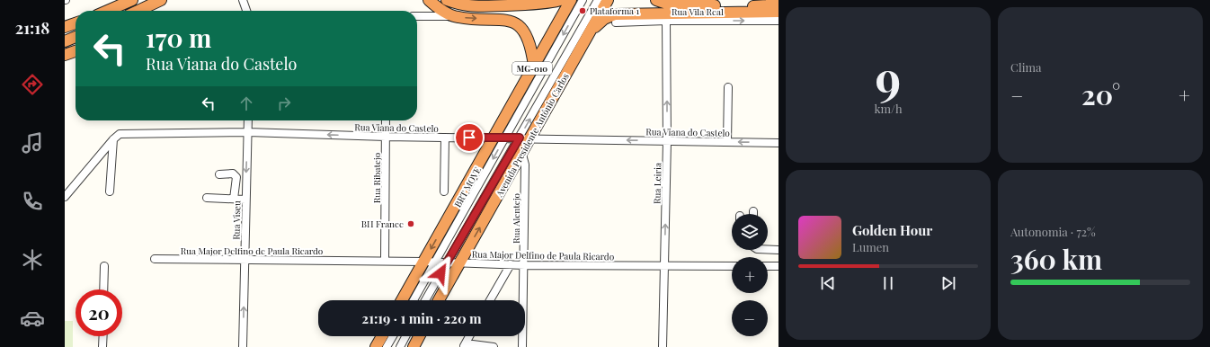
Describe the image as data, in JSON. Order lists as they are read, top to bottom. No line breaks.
{"streets":{"highway":["MG-010","Avenida Presidente Antônio Carlos"],"street":["Rua Vila Real","Rua Viana do Castelo","Rua Ribatejo","Rua Leiria","BRT MOVE","Rua Alentejo","Rua Viseu","Rua Major Delfino de Paula Ricardo"]},"crossings":[["Rua Vila Real","Rua Leiria"],["MG-010","Rua Viana do Castelo"],["MG-010","Rua Major Delfino de Paula Ricardo"],["Rua Viana do Castelo","Avenida Presidente Antônio Carlos"],["Rua Viana do Castelo","Rua Ribatejo"],["Rua Viana do Castelo","Rua Leiria"],["Rua Viana do Castelo","BRT MOVE"],["Rua Viana do Castelo","Rua Viseu"],["Avenida Presidente Antônio Carlos","Rua Alentejo"],["Avenida Presidente Antônio Carlos","Rua Major Delfino de Paula Ricardo"],["Rua Ribatejo","Rua Major Delfino de Paula Ricardo"],["Rua Leiria","Rua Major Delfino de Paula Ricardo"],["BRT MOVE","Rua Major Delfino de Paula Ricardo"],["Rua Alentejo","Rua Major Delfino de Paula Ricardo"],["Rua Viseu","Rua Major Delfino de Paula Ricardo"]],"one_way":["Rua Vila Real","Rua Viana do Castelo","Rua Leiria"],"places":["Plataforma 1","BH France"],"page":{"tabs":"21:18","tile":[["9","km/h"],"Clima",["Autonomia · 72%","360 km"]],"turn":["170 m","Rua Viana do Castelo"],"heat":["−","20°","+"],"map_buttons":["+","−"],"song":["Golden Hour","Lumen"],"limit":"20","trip":"21:19 · 1 min · 220 m"}}
